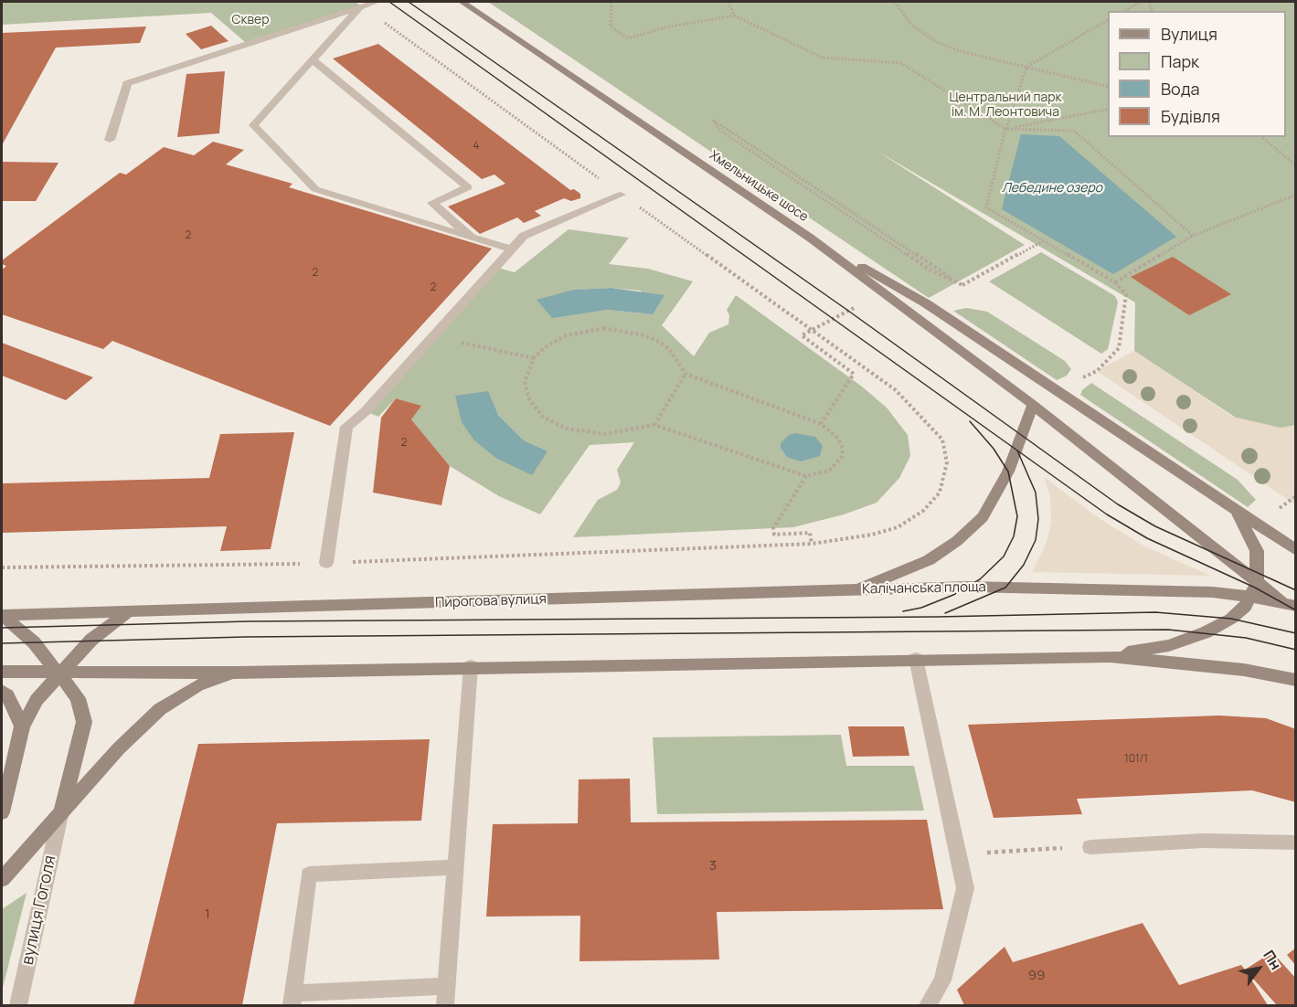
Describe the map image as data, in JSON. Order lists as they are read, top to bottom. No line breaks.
{"streets":{"main road":["Хмельницьке шосе","Калічанська площа","Пирогова вулиця"],"street":["вулиця Гоголя"]},"crossings":[["Хмельницьке шосе","Калічанська площа"],["Калічанська площа","Пирогова вулиця"],["Пирогова вулиця","вулиця Гоголя"]],"water":["Лебедине озеро"],"parks":["Сквер","Центральний парк ім. М. Леонтовича"],"house_numbers":["4","2","2","2","2","101/1","3","1","99"],"legend":["Вулиця","Парк","Вода","Будівля"],"north":"top right"}
